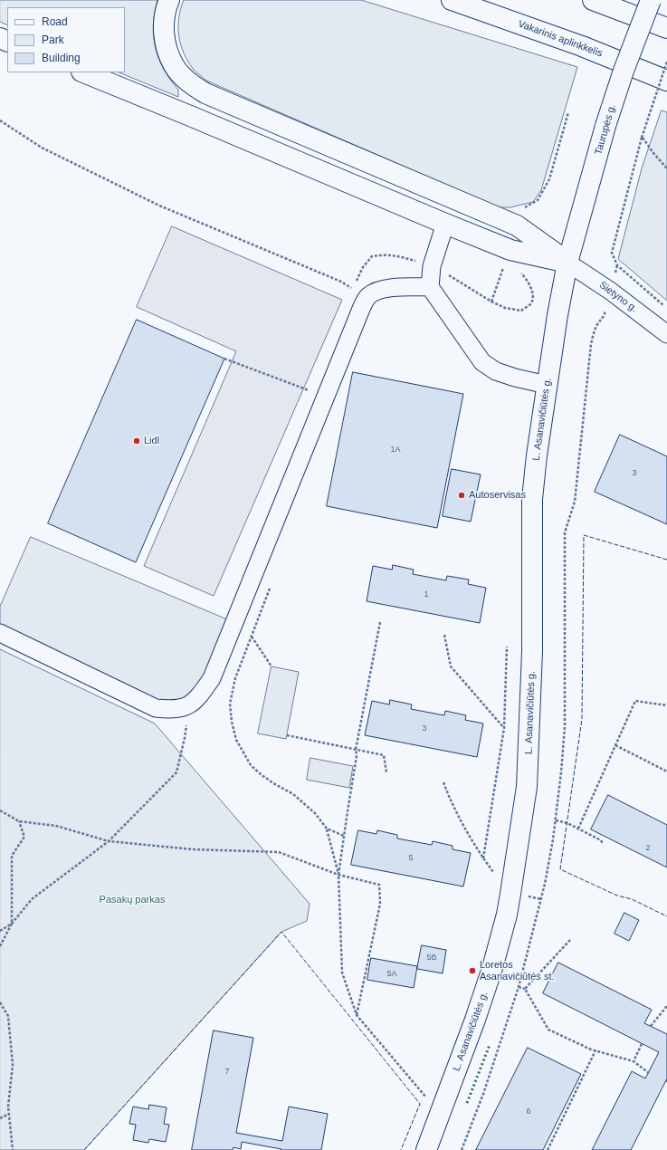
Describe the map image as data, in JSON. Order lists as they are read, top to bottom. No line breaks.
{"streets":{"main road":["Vakarinis aplinkkelis","Taurupės g.","L. Asanavičiūtės g."],"street":["Sietyno g."]},"crossings":[["Taurupės g.","Sietyno g."],["Taurupės g.","L. Asanavičiūtės g."],["Sietyno g.","L. Asanavičiūtės g."]],"parks":["Pasakų parkas"],"places":["Lidl","Autoservisas","Loretos Asanavičiūtės st."],"house_numbers":["1A","3","1","3","2","5","5B","5A","7","6"],"legend":["Road","Park","Building"]}
